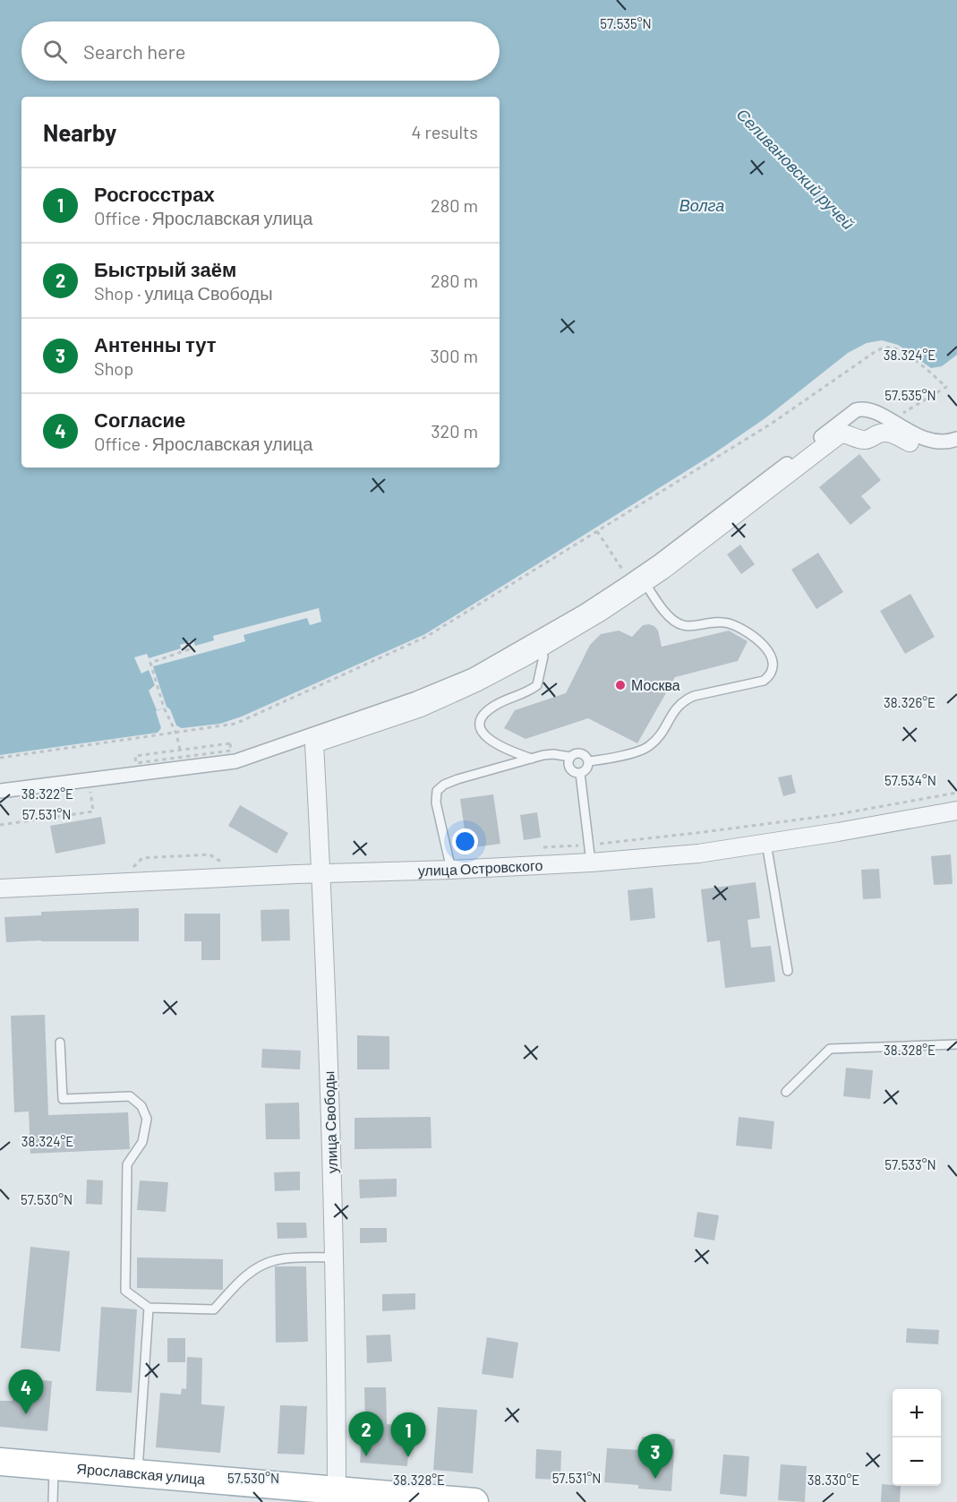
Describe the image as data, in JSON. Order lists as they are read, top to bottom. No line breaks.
{"streets":{"main road":["Ярославская улица"],"street":["улица Островского","улица Свободы"]},"crossings":[["улица Островского","улица Свободы"],["улица Свободы","Ярославская улица"]],"water":["Селивановский ручей","Волга"],"places":["Москва"],"page":{"search":"Search here","heading":["Nearby","4 results"],"list":[{"mark":"1","name":"Росгосстрах","note":"Office · Ярославская улица","value":"280 m"},{"mark":"2","name":"Быстрый заём","note":"Shop · улица Свободы","value":"280 m"},{"mark":"3","name":"Антенны тут","note":"Shop","value":"300 m"},{"mark":"4","name":"Согласие","note":"Office · Ярославская улица","value":"320 m"}],"pins":["4","2","1","3"],"map_buttons":["+","−"]},"coordinates":["57.535°N","38.324°E","38.326°E","57.534°N","38.322°E","57.531°N","38.328°E","57.533°N","57.530°N","38.330°E"]}
